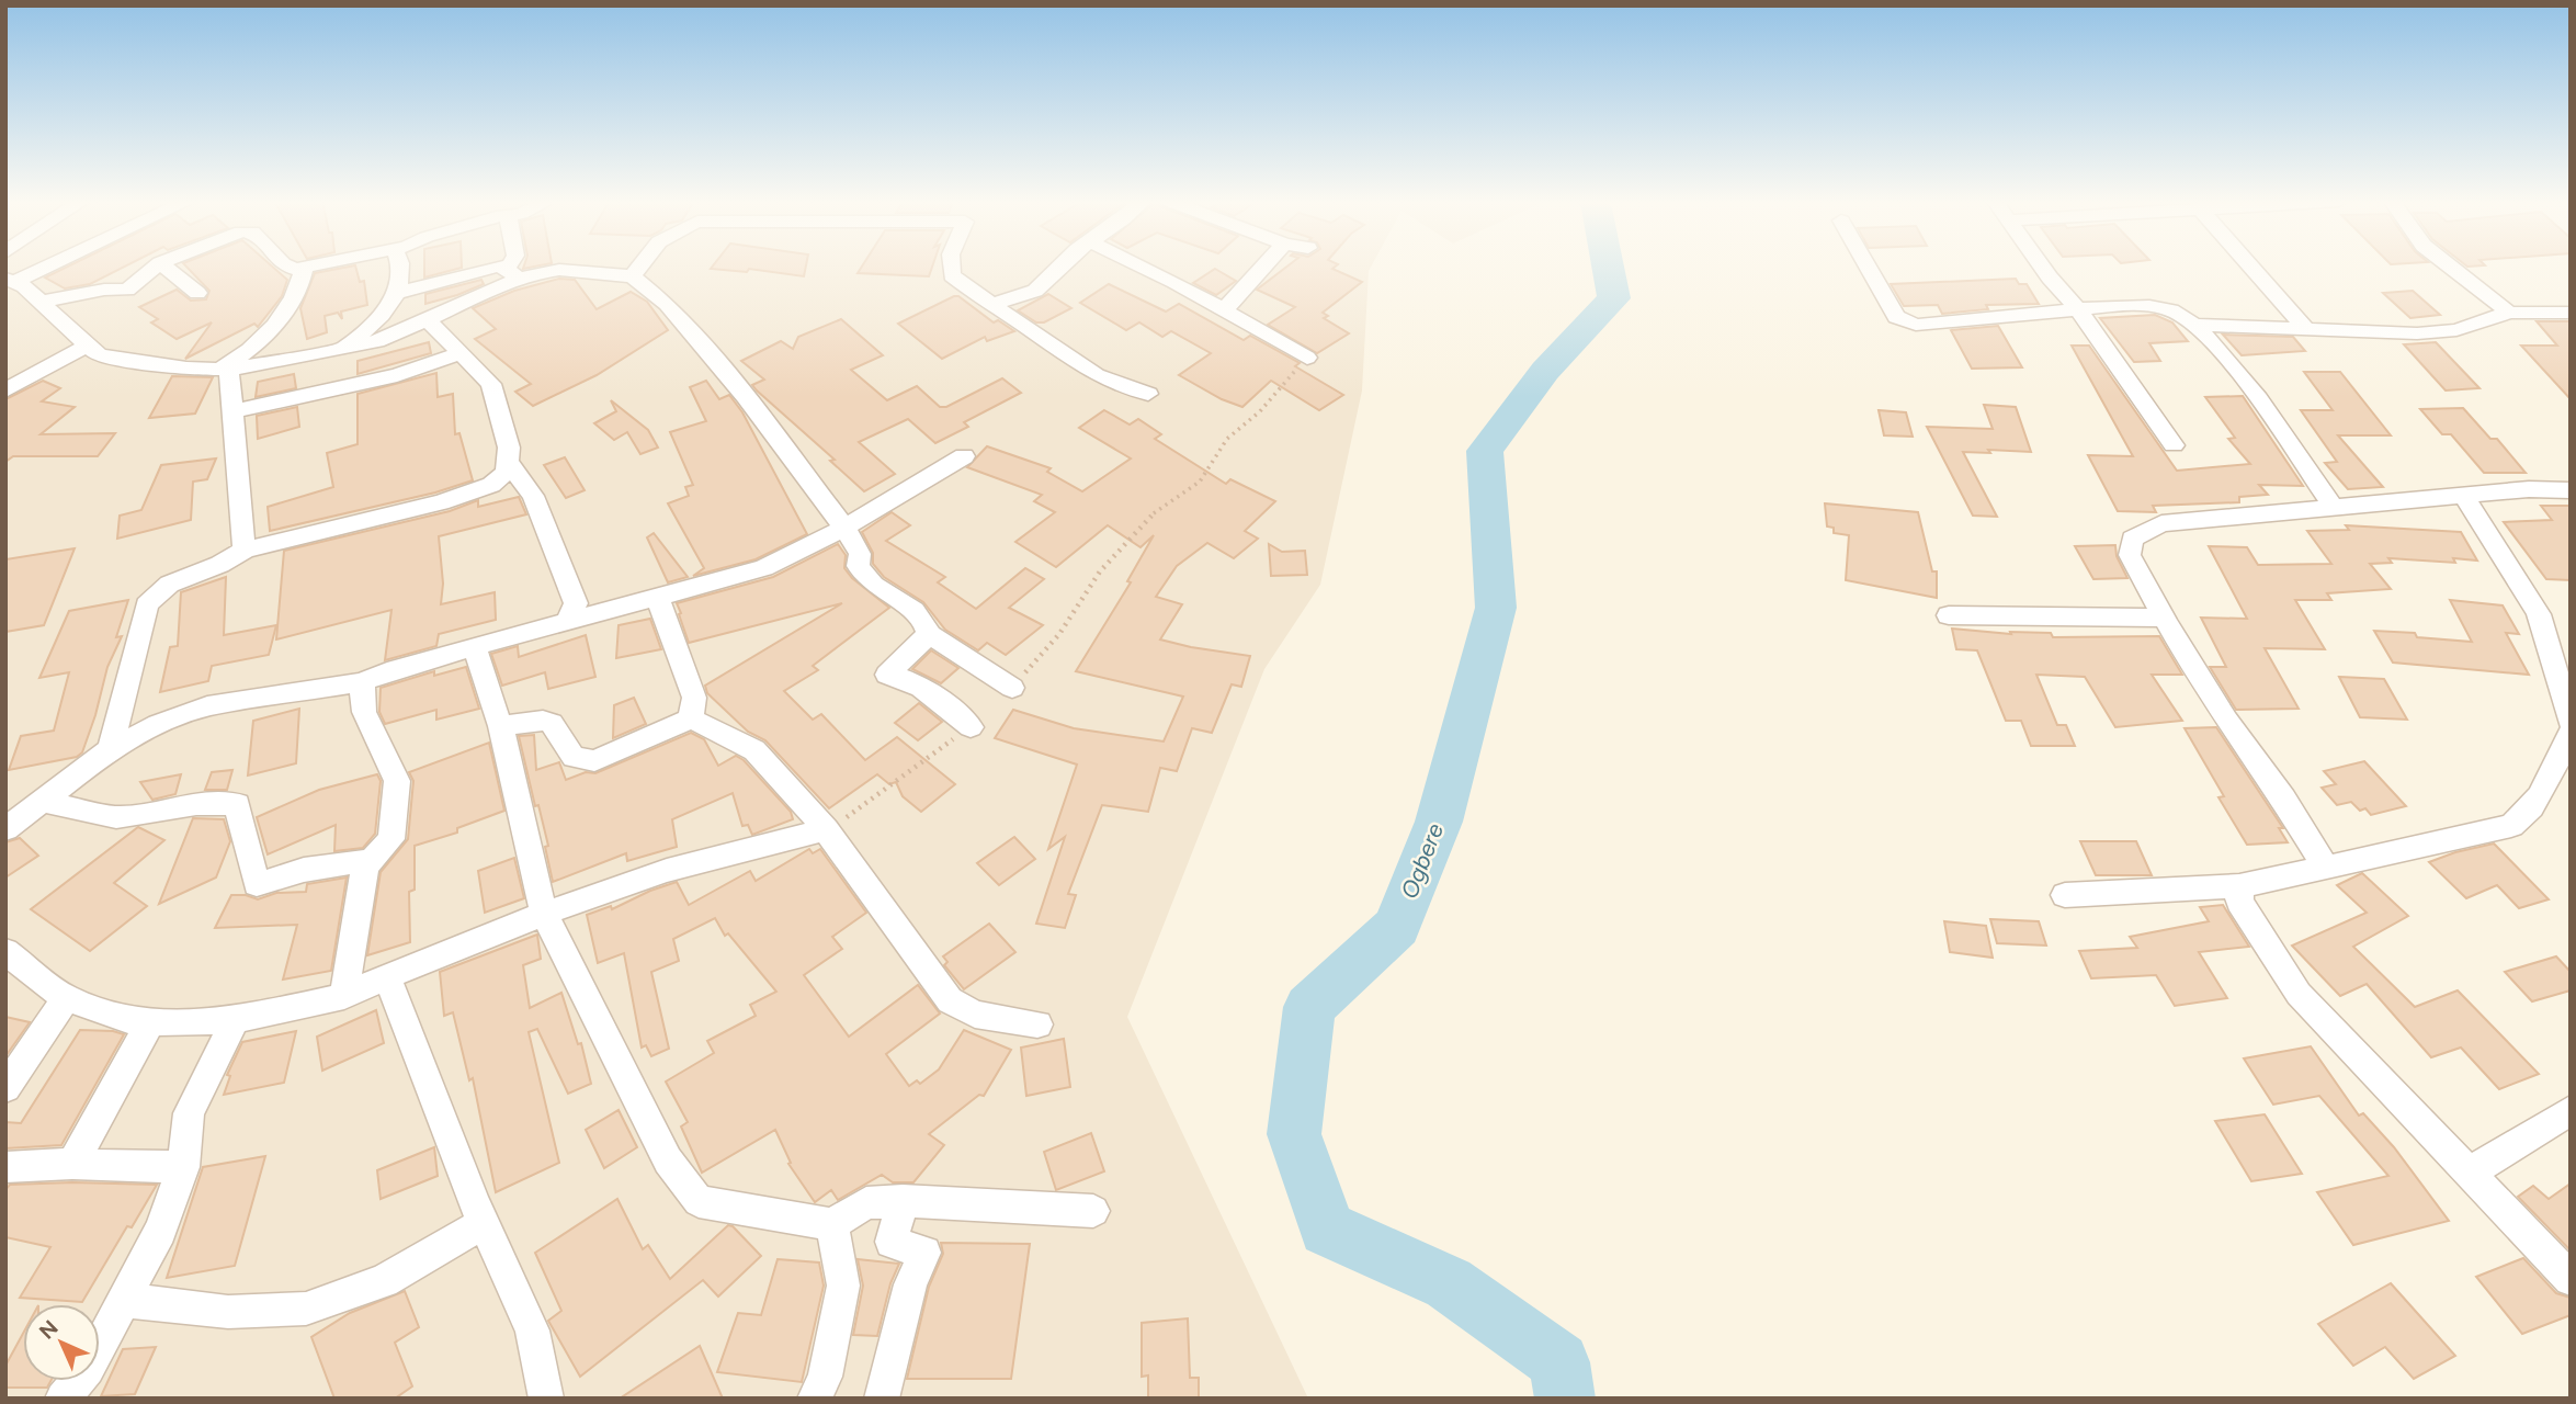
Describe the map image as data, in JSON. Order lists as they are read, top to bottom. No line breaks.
{"water":["Ogbere"],"north":"top left"}
